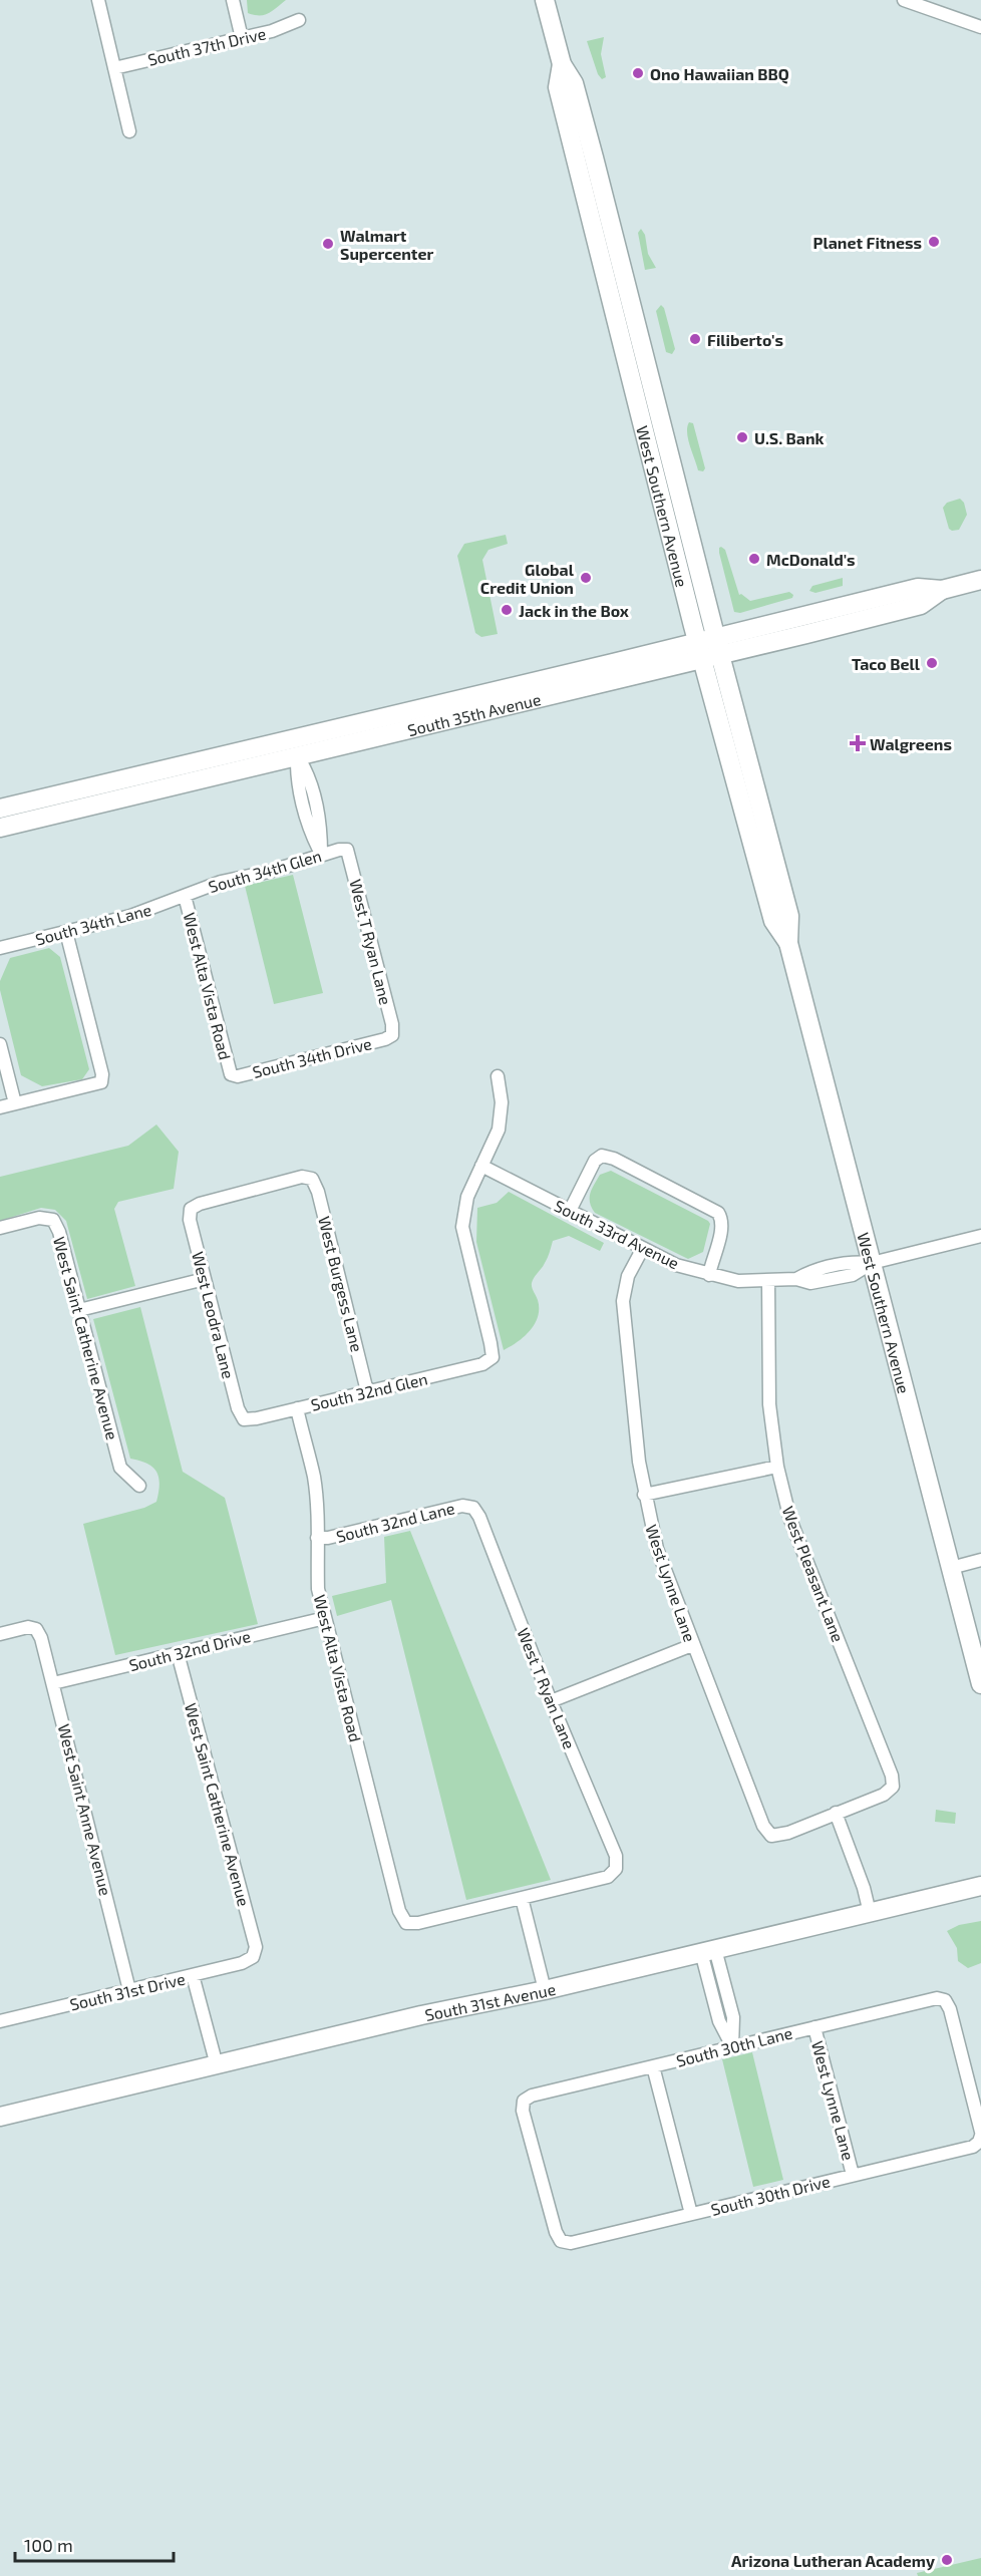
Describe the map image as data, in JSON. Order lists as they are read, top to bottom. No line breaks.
{"streets":{"main road":["West Southern Avenue","South 35th Avenue","South 31st Avenue"],"street":["South 37th Drive","South 34th Glen","South 34th Lane","West T Ryan Lane","West Alta Vista Road","South 34th Drive","South 33rd Avenue","West Burgess Lane","West Leodra Lane","West Saint Catherine Avenue","South 32nd Glen","South 32nd Lane","West Pleasant Lane","West Lynne Lane","South 32nd Drive","West Saint Anne Avenue","South 31st Drive","South 30th Lane","South 30th Drive"]},"crossings":[["West Southern Avenue","South 35th Avenue"],["West Southern Avenue","South 33rd Avenue"],["South 34th Glen","South 34th Lane"],["South 34th Glen","West T Ryan Lane"],["South 34th Glen","West Alta Vista Road"],["South 34th Lane","West Alta Vista Road"],["West T Ryan Lane","West Alta Vista Road"],["West T Ryan Lane","South 34th Drive"],["West T Ryan Lane","South 32nd Lane"],["West Alta Vista Road","South 34th Drive"],["West Alta Vista Road","South 32nd Glen"],["West Alta Vista Road","South 32nd Lane"],["West Alta Vista Road","South 32nd Drive"],["South 33rd Avenue","South 32nd Glen"],["South 33rd Avenue","West Pleasant Lane"],["South 33rd Avenue","West Lynne Lane"],["West Burgess Lane","West Leodra Lane"],["West Burgess Lane","South 32nd Glen"],["West Leodra Lane","South 32nd Glen"],["West Saint Catherine Avenue","South 32nd Drive"],["West Saint Catherine Avenue","South 31st Drive"],["West Pleasant Lane","West Lynne Lane"],["West Lynne Lane","South 30th Lane"],["West Lynne Lane","South 30th Drive"],["South 32nd Drive","West Saint Anne Avenue"],["West Saint Anne Avenue","South 31st Drive"],["South 30th Lane","South 30th Drive"]],"places":{"other":["Ono Hawaiian BBQ","Planet Fitness","Walmart Supercenter","Filiberto's","U.S. Bank","McDonald's","Global Credit Union","Jack in the Box","Taco Bell","Arizona Lutheran Academy"],"health":["Walgreens"]},"scale_bar":"100 m"}
